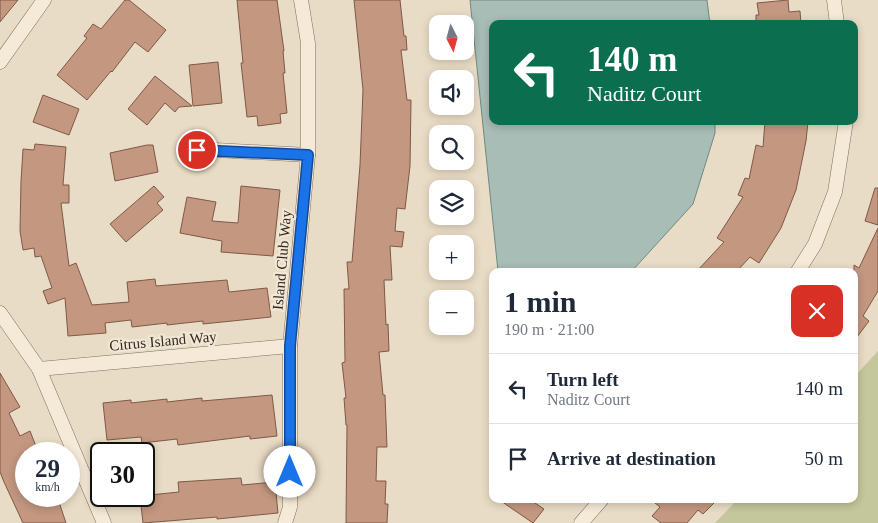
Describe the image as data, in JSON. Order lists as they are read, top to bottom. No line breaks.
{"streets":{"street":["Island Club Way","Citrus Island Way"]},"crossings":[["Island Club Way","Citrus Island Way"]],"north":"bottom","page":{"map_buttons":["+","−"],"turn":["140 m","Naditz Court"],"heading":["1 min","190 m · 21:00"],"list":[{"name":"Turn left","note":"Naditz Court","value":"140 m"},{"name":"Arrive at destination","value":"50 m"}],"speed":"29 km/h","limit":"30"}}
